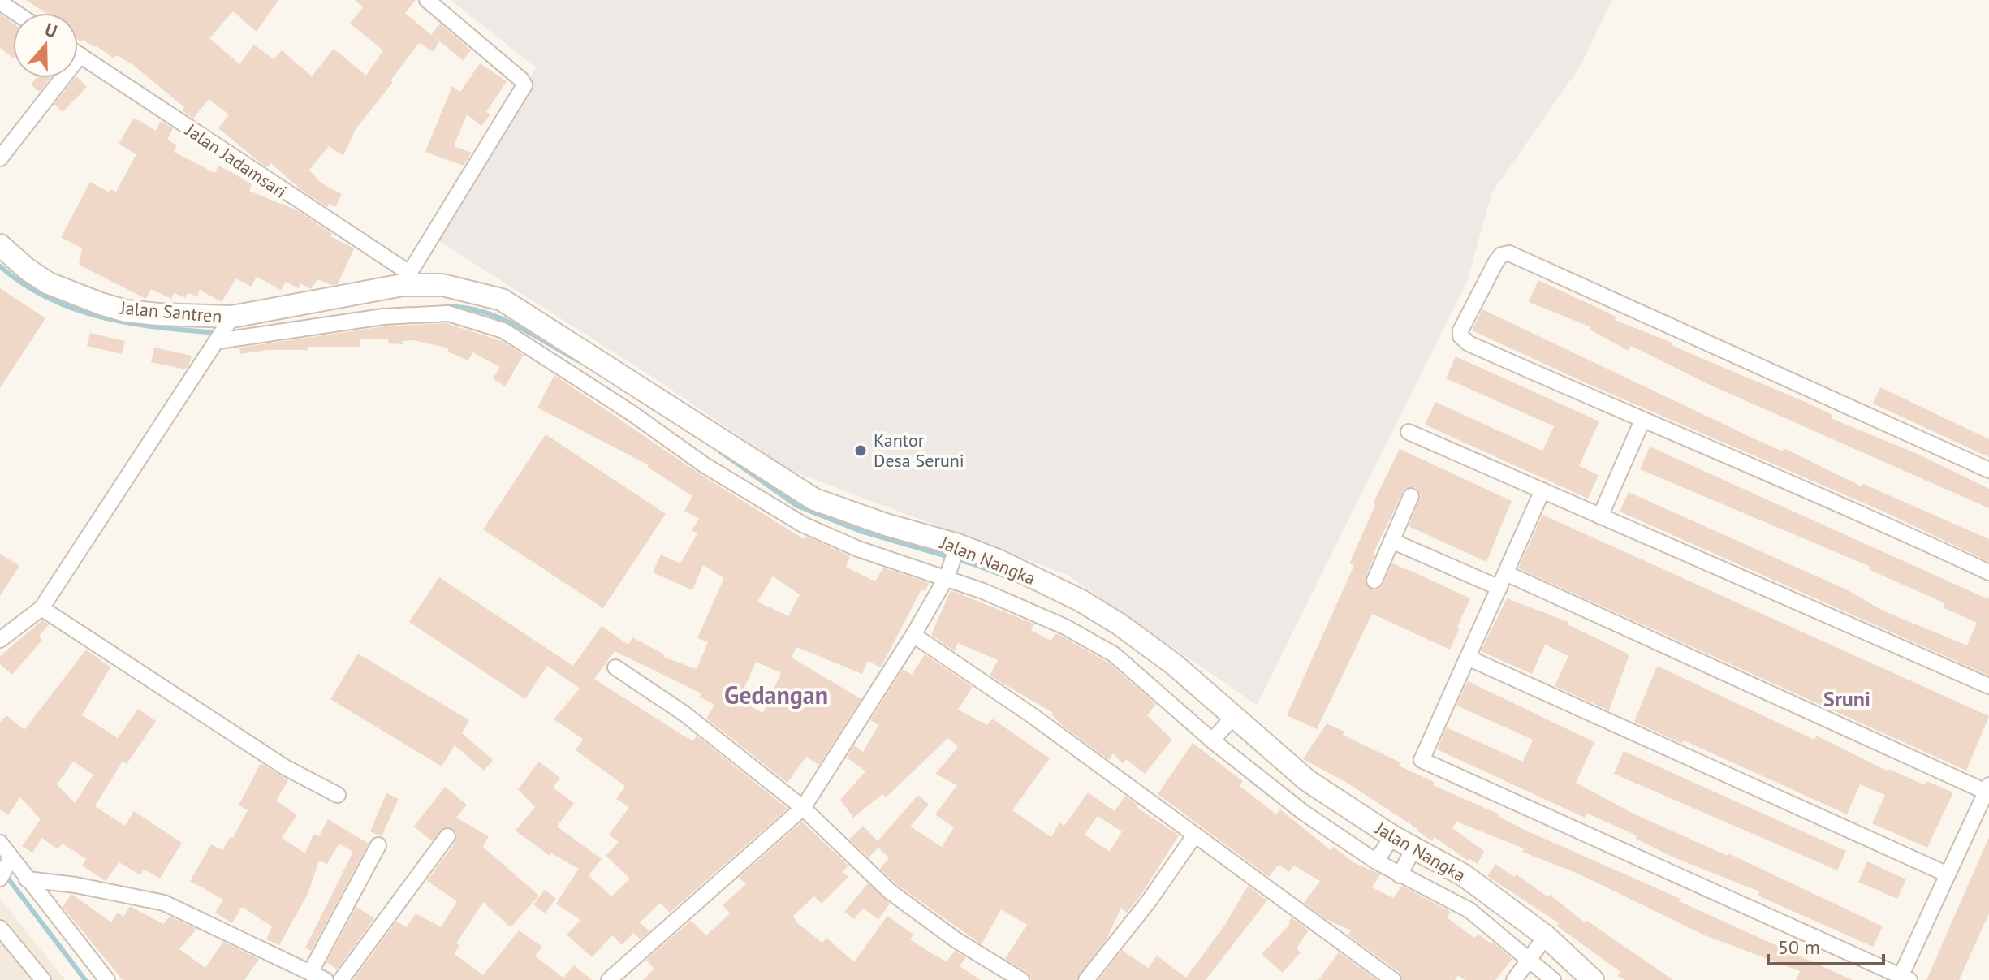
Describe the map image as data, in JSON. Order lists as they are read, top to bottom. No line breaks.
{"streets":{"street":["Jalan Jadamsari","Jalan Santren","Jalan Nangka"]},"crossings":[["Jalan Jadamsari","Jalan Nangka"],["Jalan Santren","Jalan Nangka"]],"districts":["Gedangan","Sruni"],"places":["Kantor Desa Seruni"],"scale_bar":"50 m","north":"top"}
